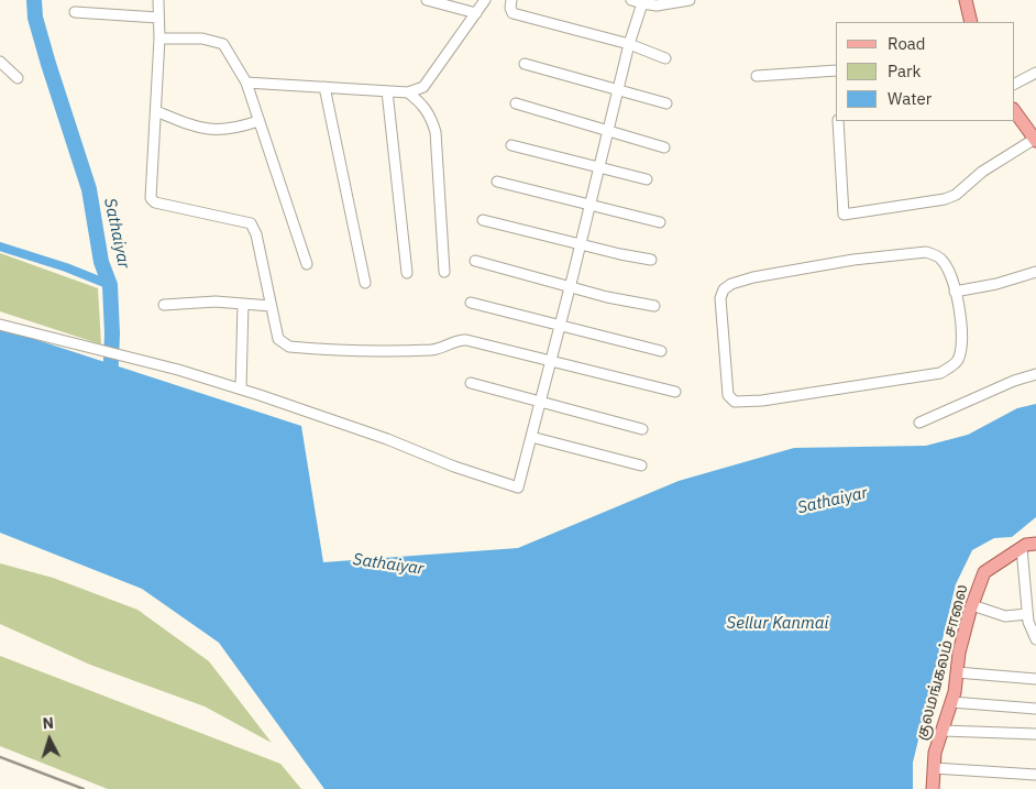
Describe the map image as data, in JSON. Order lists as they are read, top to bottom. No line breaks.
{"streets":{"main road":["குலமங்கலம் சாலை"]},"water":["Sathaiyar","Sellur Kanmai"],"legend":["Road","Park","Water"],"north":"top"}
